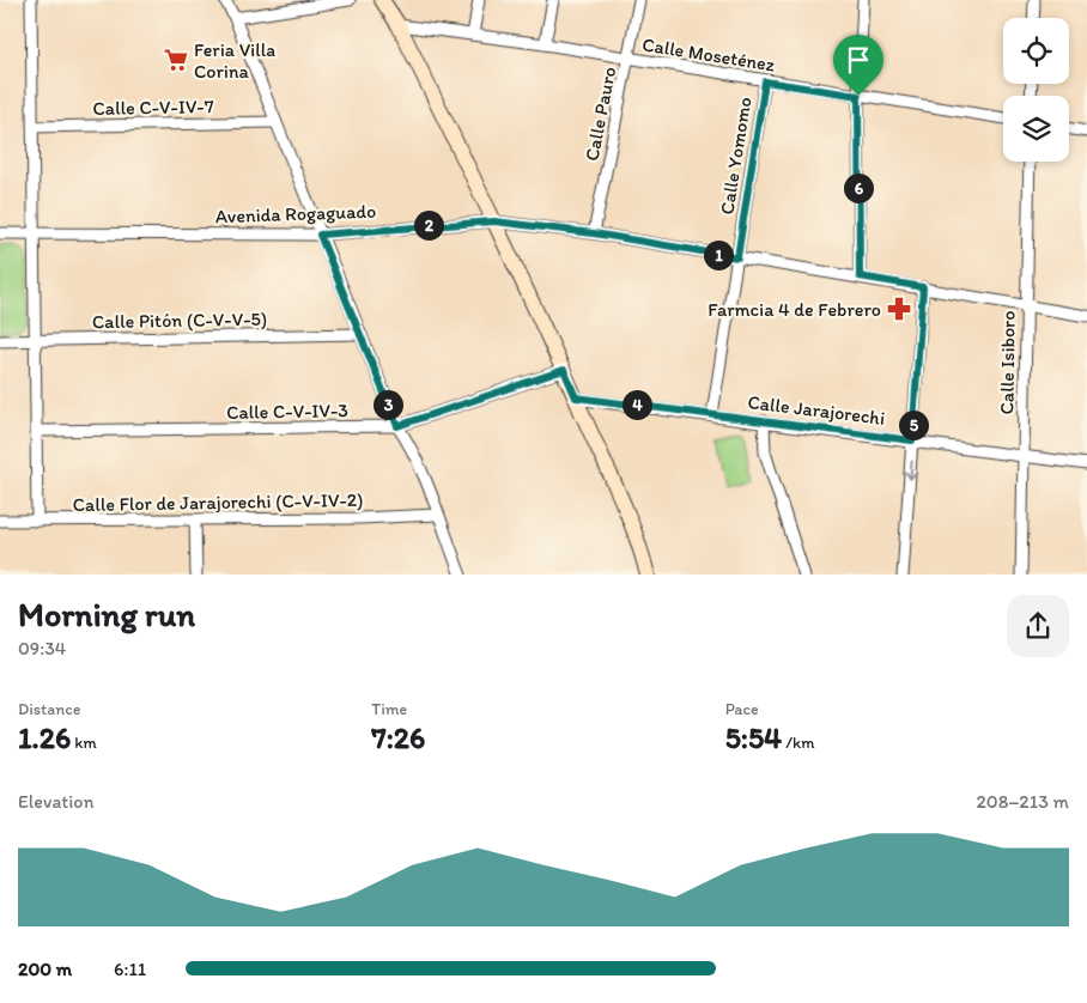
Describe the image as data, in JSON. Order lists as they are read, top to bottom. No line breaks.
{"streets":{"street":["Calle Moseténez","Calle C-V-IV-7","Calle Pauro","Calle Yomomo","Avenida Rogaguado","Calle Pitón (C-V-V-5)","Calle Isiboro","Calle Jarajorechi","Calle C-V-IV-3","Calle Flor de Jarajorechi (C-V-IV-2)"]},"crossings":[["Calle Moseténez","Calle Pauro"],["Calle Moseténez","Calle Yomomo"],["Calle Pauro","Avenida Rogaguado"],["Calle Yomomo","Avenida Rogaguado"],["Calle Yomomo","Calle Jarajorechi"],["Avenida Rogaguado","Calle Isiboro"],["Calle Isiboro","Calle Jarajorechi"]],"places":{"supermarket":["Feria Villa Corina"],"pharmacy":["Farmcia 4 de Febrero"]},"page":{"pins":["6","2","1","3","4","5"],"heading":["Morning run","09:34"],"stats":[["Distance","1.26 km"],["Time","7:26"],["Pace","5:54 /km"]],"chart":["Elevation","208–213 m"],"list":[{"name":"200 m","note":"6:11"}]}}
